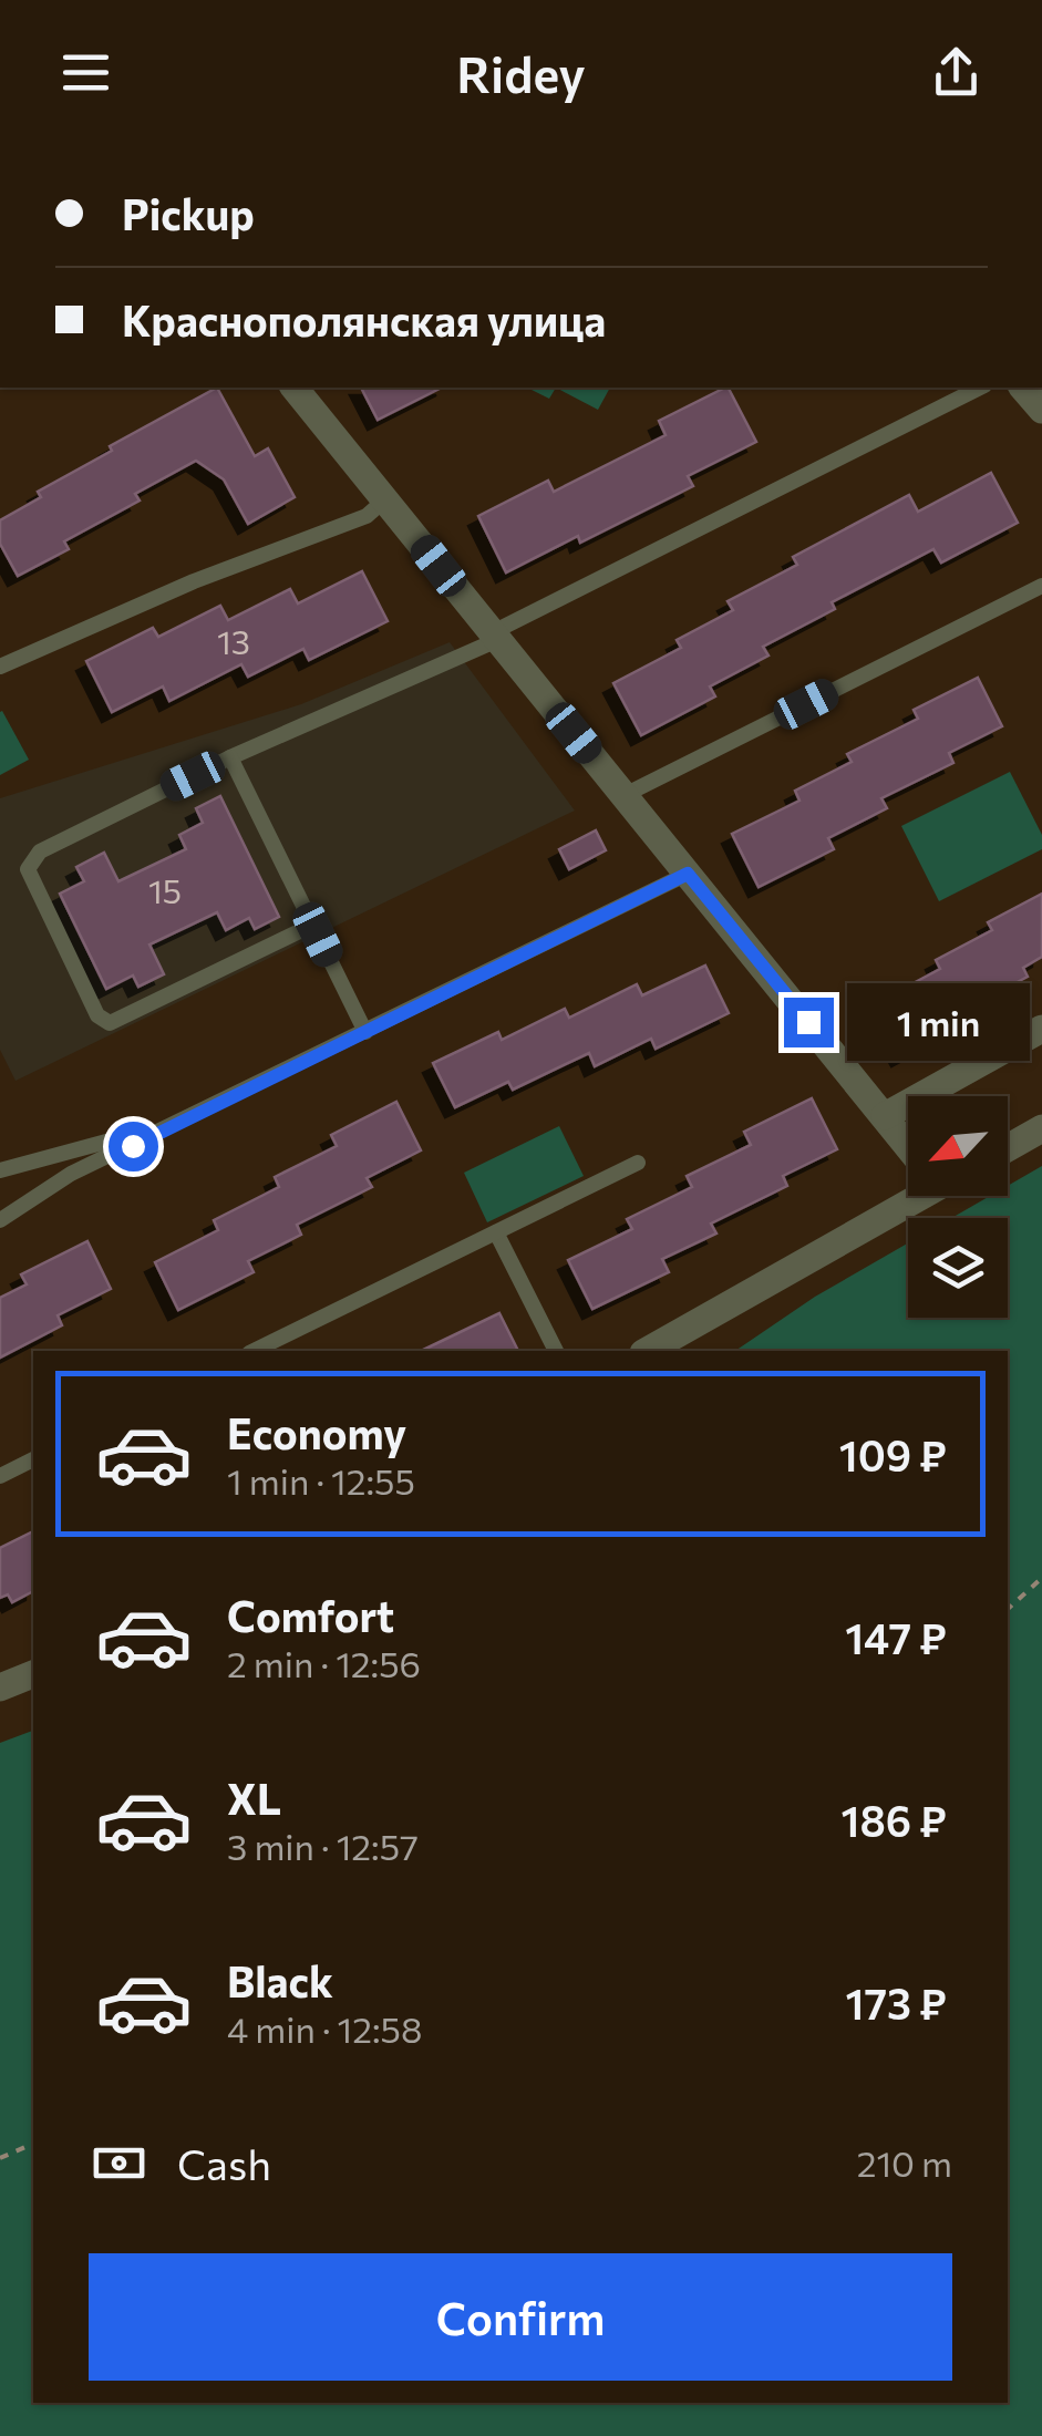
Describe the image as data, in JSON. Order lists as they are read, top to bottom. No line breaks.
{"house_numbers":["13","15"],"north":"bottom left","page":{"header":"Ridey","banner":["Pickup","Краснополянская улица"],"bubble":"1 min","list":[{"name":"Economy","note":"1 min · 12:55","value":"109 ₽"},{"name":"Comfort","note":"2 min · 12:56","value":"147 ₽"},{"name":"XL","note":"3 min · 12:57","value":"186 ₽"},{"name":"Black","note":"4 min · 12:58","value":"173 ₽"}],"pay":["Cash","210 m"],"buttons":"Confirm"}}
